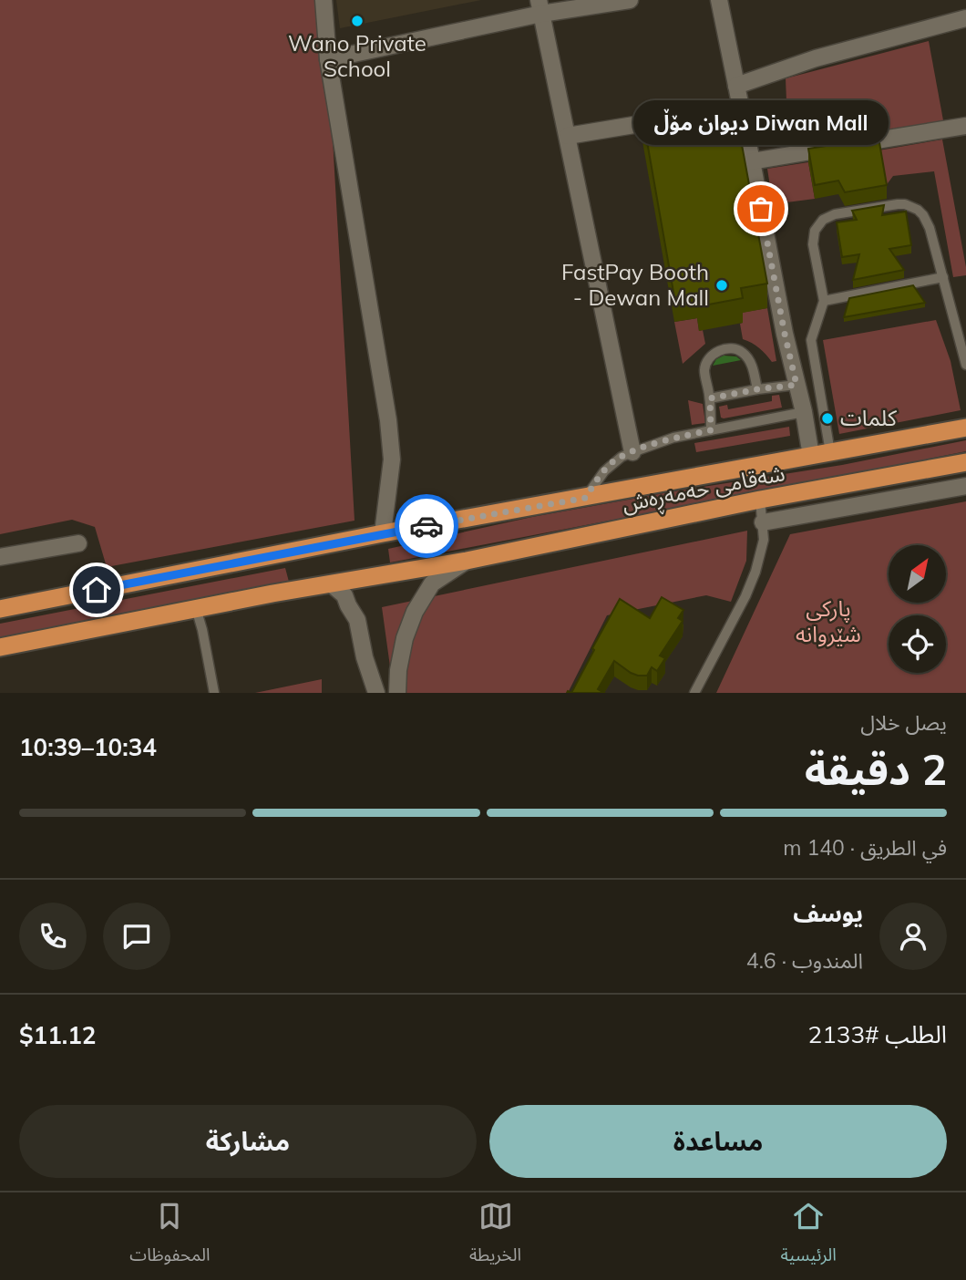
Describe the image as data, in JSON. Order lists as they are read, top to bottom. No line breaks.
{"streets":{"highway":["شەقامی حەمەڕەش"]},"parks":["پارکی شێروانە"],"places":["Wano Private School","Diwan Mall دیوان مۆڵ","FastPay Booth - Dewan Mall","كلمات"],"north":"top right","page":{"bubble":"Diwan Mall دیوان مۆڵ","heading":["2 دقيقة","يصل خلال","10:34–10:39"],"panel":["يوسف","المندوب · 4.6","الطلب #2133","$11.12"],"bar":"في الطريق · 140 m","buttons":["مساعدة","مشاركة"],"tabs":["الرئيسية","الخريطة","المحفوظات"]}}
